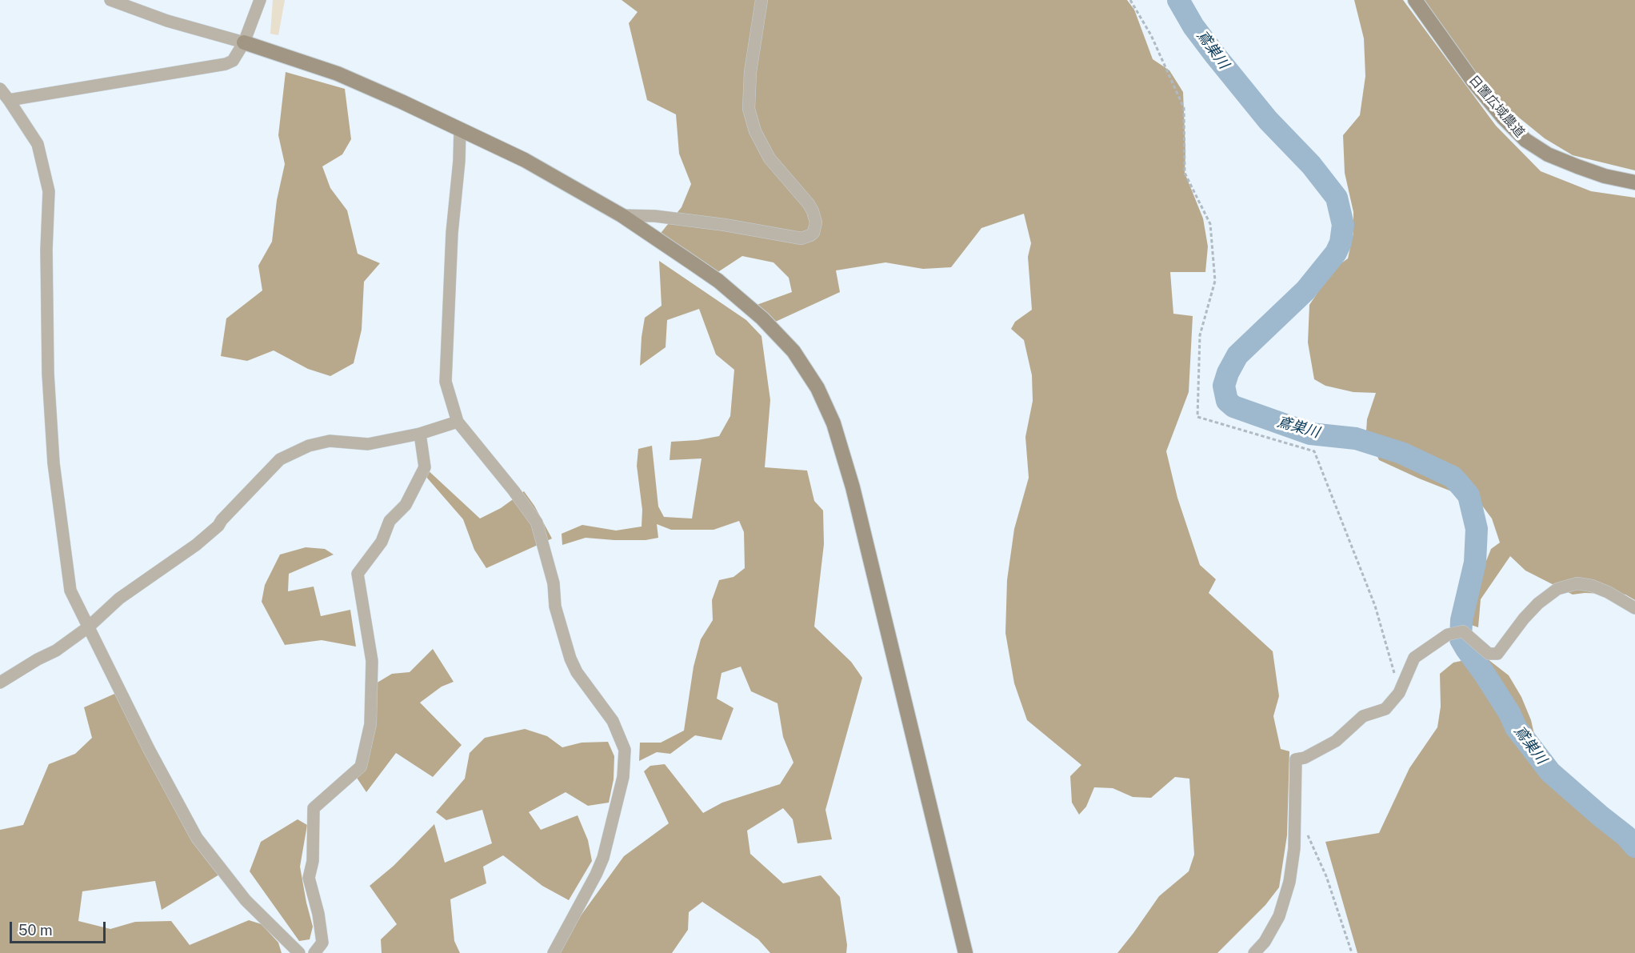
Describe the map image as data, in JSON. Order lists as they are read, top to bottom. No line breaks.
{"streets":{"street":["日置広域農道"]},"water":["鳶巣川"],"scale_bar":"50 m"}
